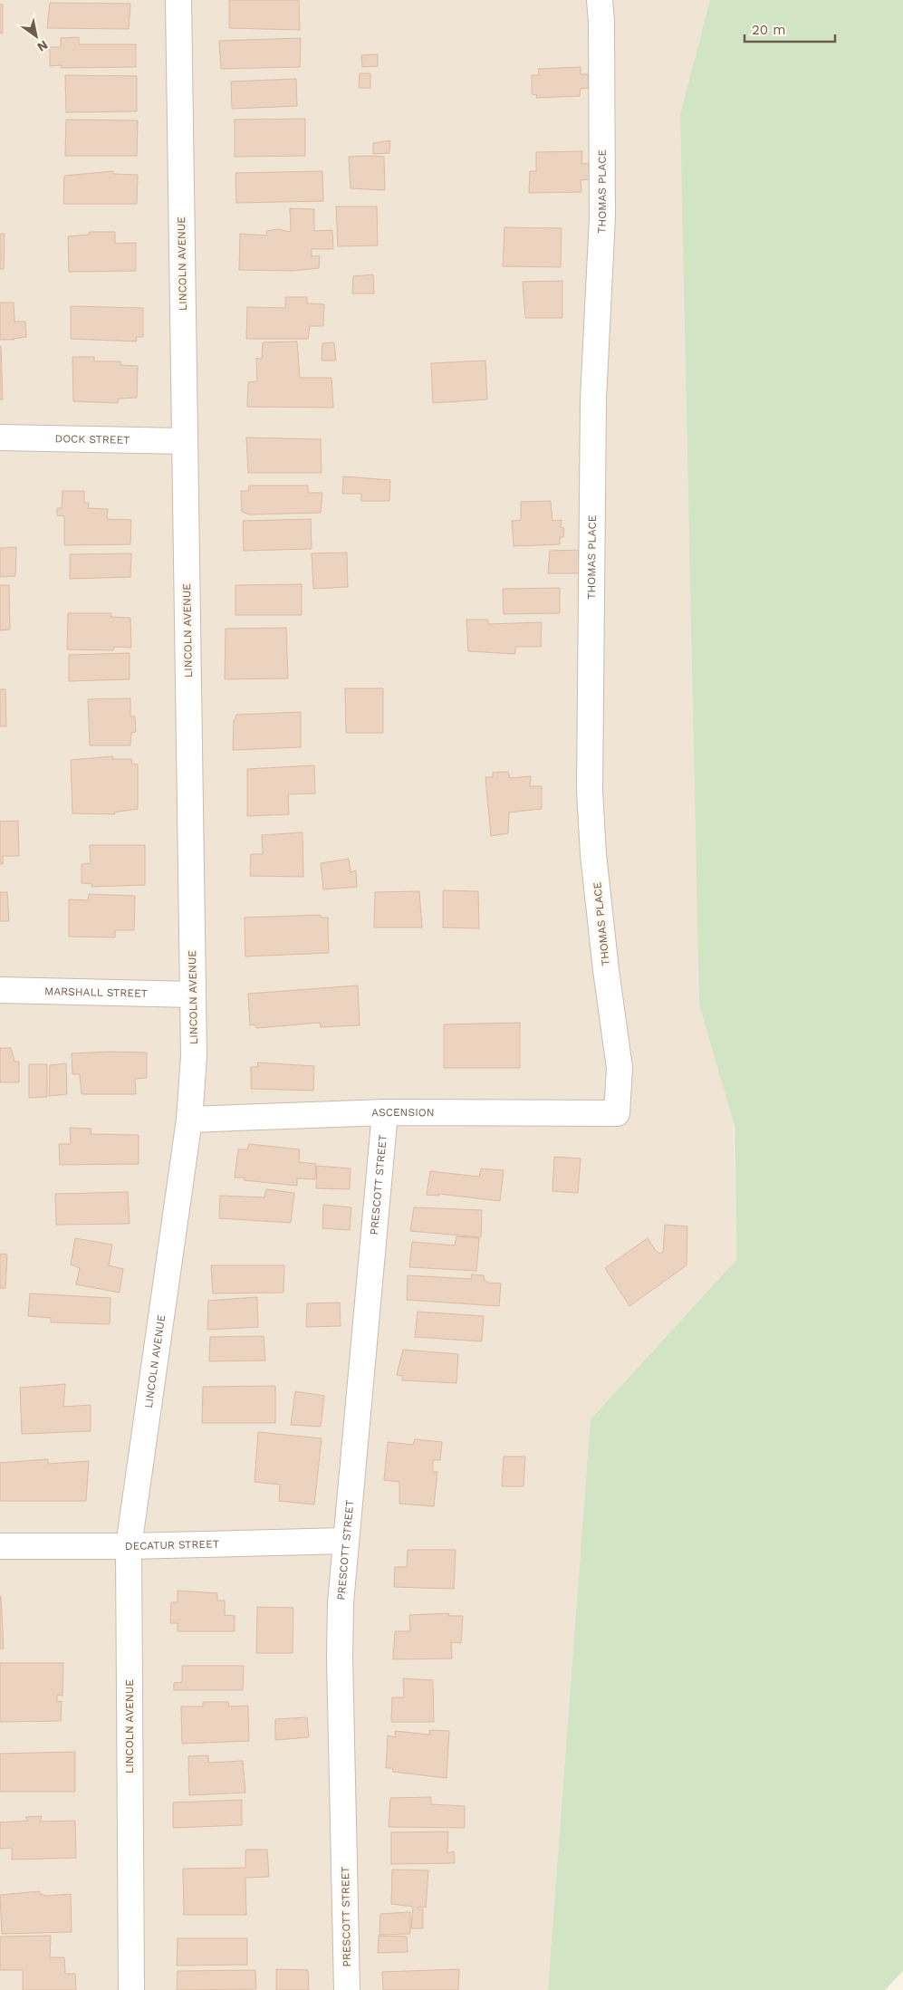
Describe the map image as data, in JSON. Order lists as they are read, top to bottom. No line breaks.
{"streets":{"street":["THOMAS PLACE","LINCOLN AVENUE","DOCK STREET","MARSHALL STREET","ASCENSION","PRESCOTT STREET","DECATUR STREET"]},"crossings":[["THOMAS PLACE","ASCENSION"],["LINCOLN AVENUE","DOCK STREET"],["LINCOLN AVENUE","MARSHALL STREET"],["LINCOLN AVENUE","ASCENSION"],["LINCOLN AVENUE","DECATUR STREET"],["ASCENSION","PRESCOTT STREET"],["PRESCOTT STREET","DECATUR STREET"]],"scale_bar":"20 m","north":"bottom right"}
